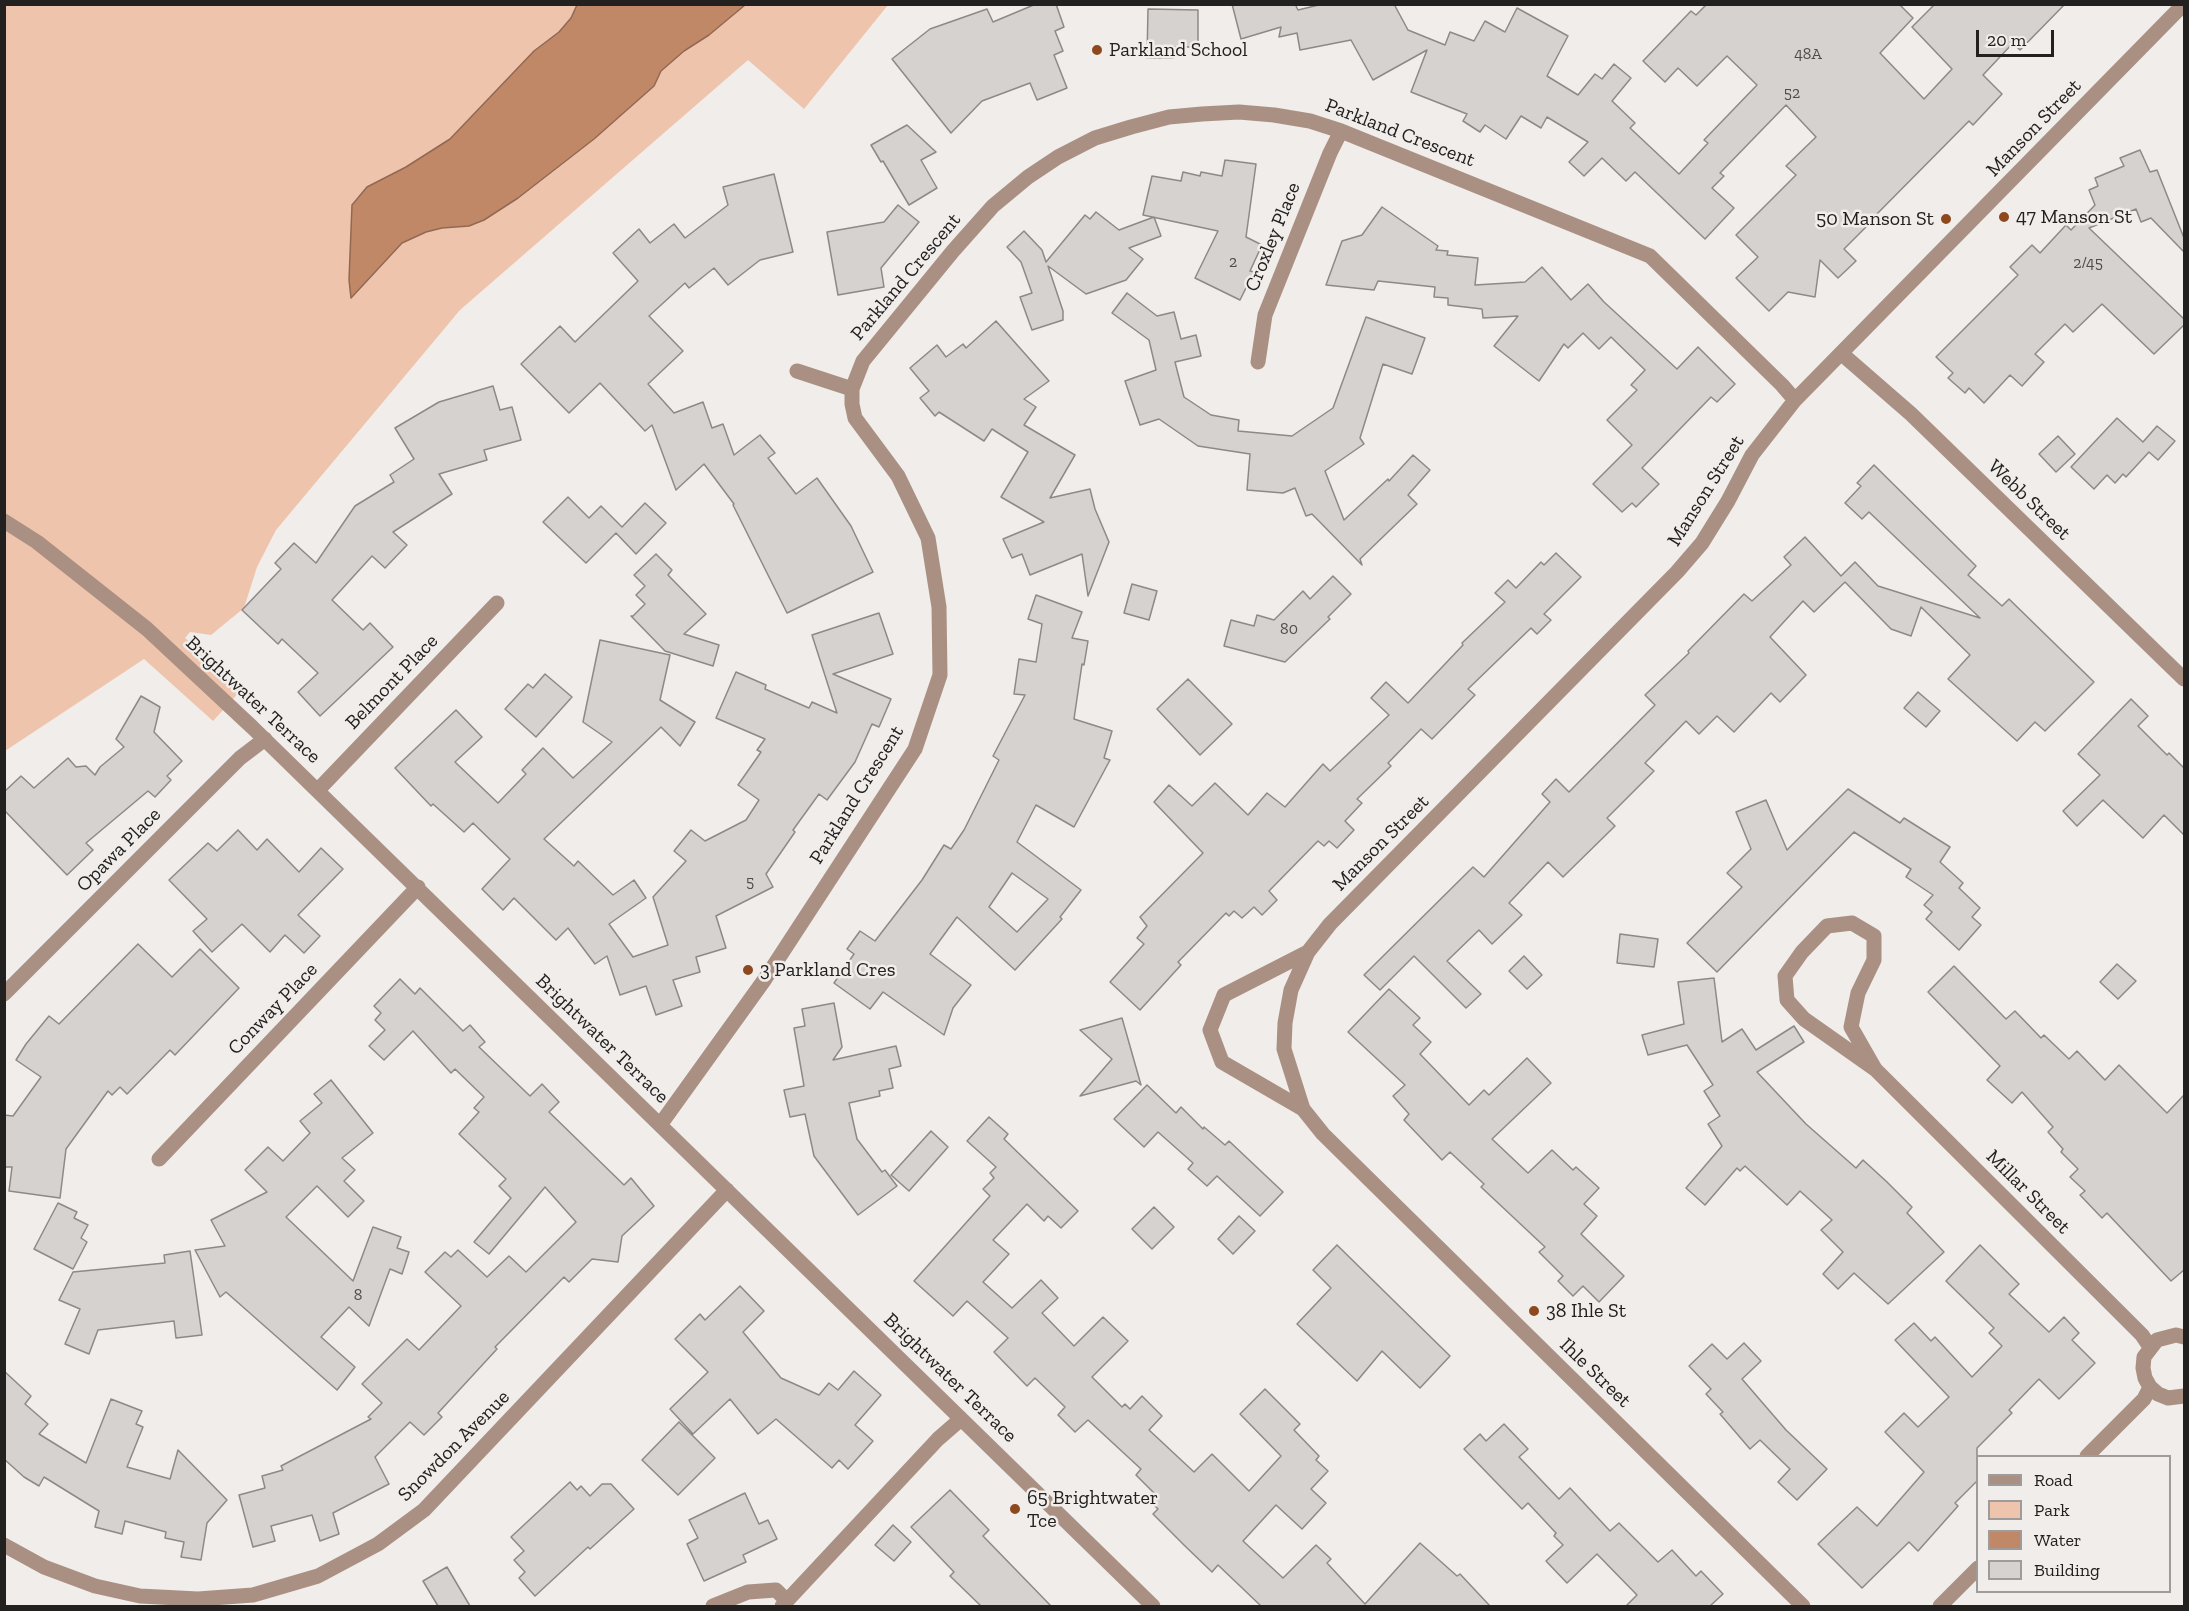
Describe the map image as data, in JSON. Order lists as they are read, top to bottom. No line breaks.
{"streets":{"street":["Manson Street","Parkland Crescent","Croxley Place","Webb Street","Belmont Place","Brightwater Terrace","Opawa Place","Conway Place","Millar Street","Ihle Street","Snowdon Avenue"]},"crossings":[["Manson Street","Parkland Crescent"],["Manson Street","Webb Street"],["Manson Street","Ihle Street"],["Parkland Crescent","Croxley Place"],["Parkland Crescent","Brightwater Terrace"],["Belmont Place","Brightwater Terrace"],["Brightwater Terrace","Opawa Place"],["Brightwater Terrace","Conway Place"],["Brightwater Terrace","Snowdon Avenue"]],"places":["Parkland School","47 Manson St","50 Manson St","3 Parkland Cres","38 Ihle St","65 Brightwater Tce"],"house_numbers":["48A","52","2","2/45","80","5","8"],"legend":["Road","Park","Water","Building"],"scale_bar":"20 m"}
